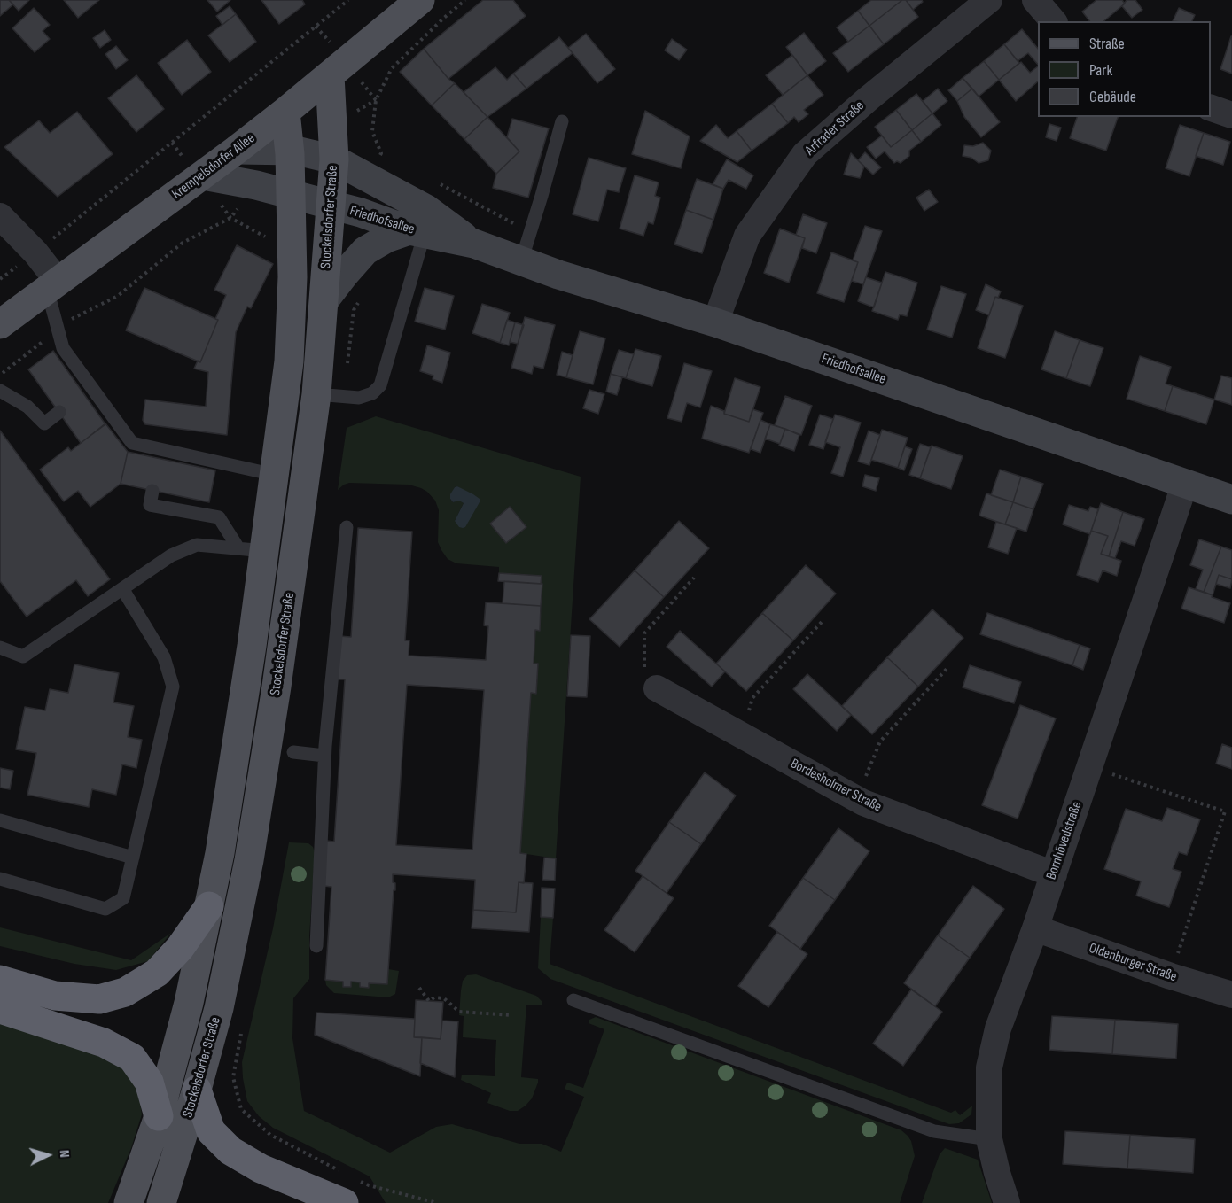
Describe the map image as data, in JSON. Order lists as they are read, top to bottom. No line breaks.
{"streets":{"main road":["Krempelsdorfer Allee","Stockelsdorfer Straße"],"street":["Arfrader Straße","Friedhofsallee","Bordesholmer Straße","Bornhövedstraße","Oldenburger Straße"]},"crossings":[["Arfrader Straße","Friedhofsallee"],["Krempelsdorfer Allee","Stockelsdorfer Straße"],["Krempelsdorfer Allee","Friedhofsallee"],["Stockelsdorfer Straße","Friedhofsallee"],["Friedhofsallee","Bornhövedstraße"],["Bordesholmer Straße","Bornhövedstraße"],["Bornhövedstraße","Oldenburger Straße"]],"legend":["Straße","Park","Gebäude"],"north":"right"}
